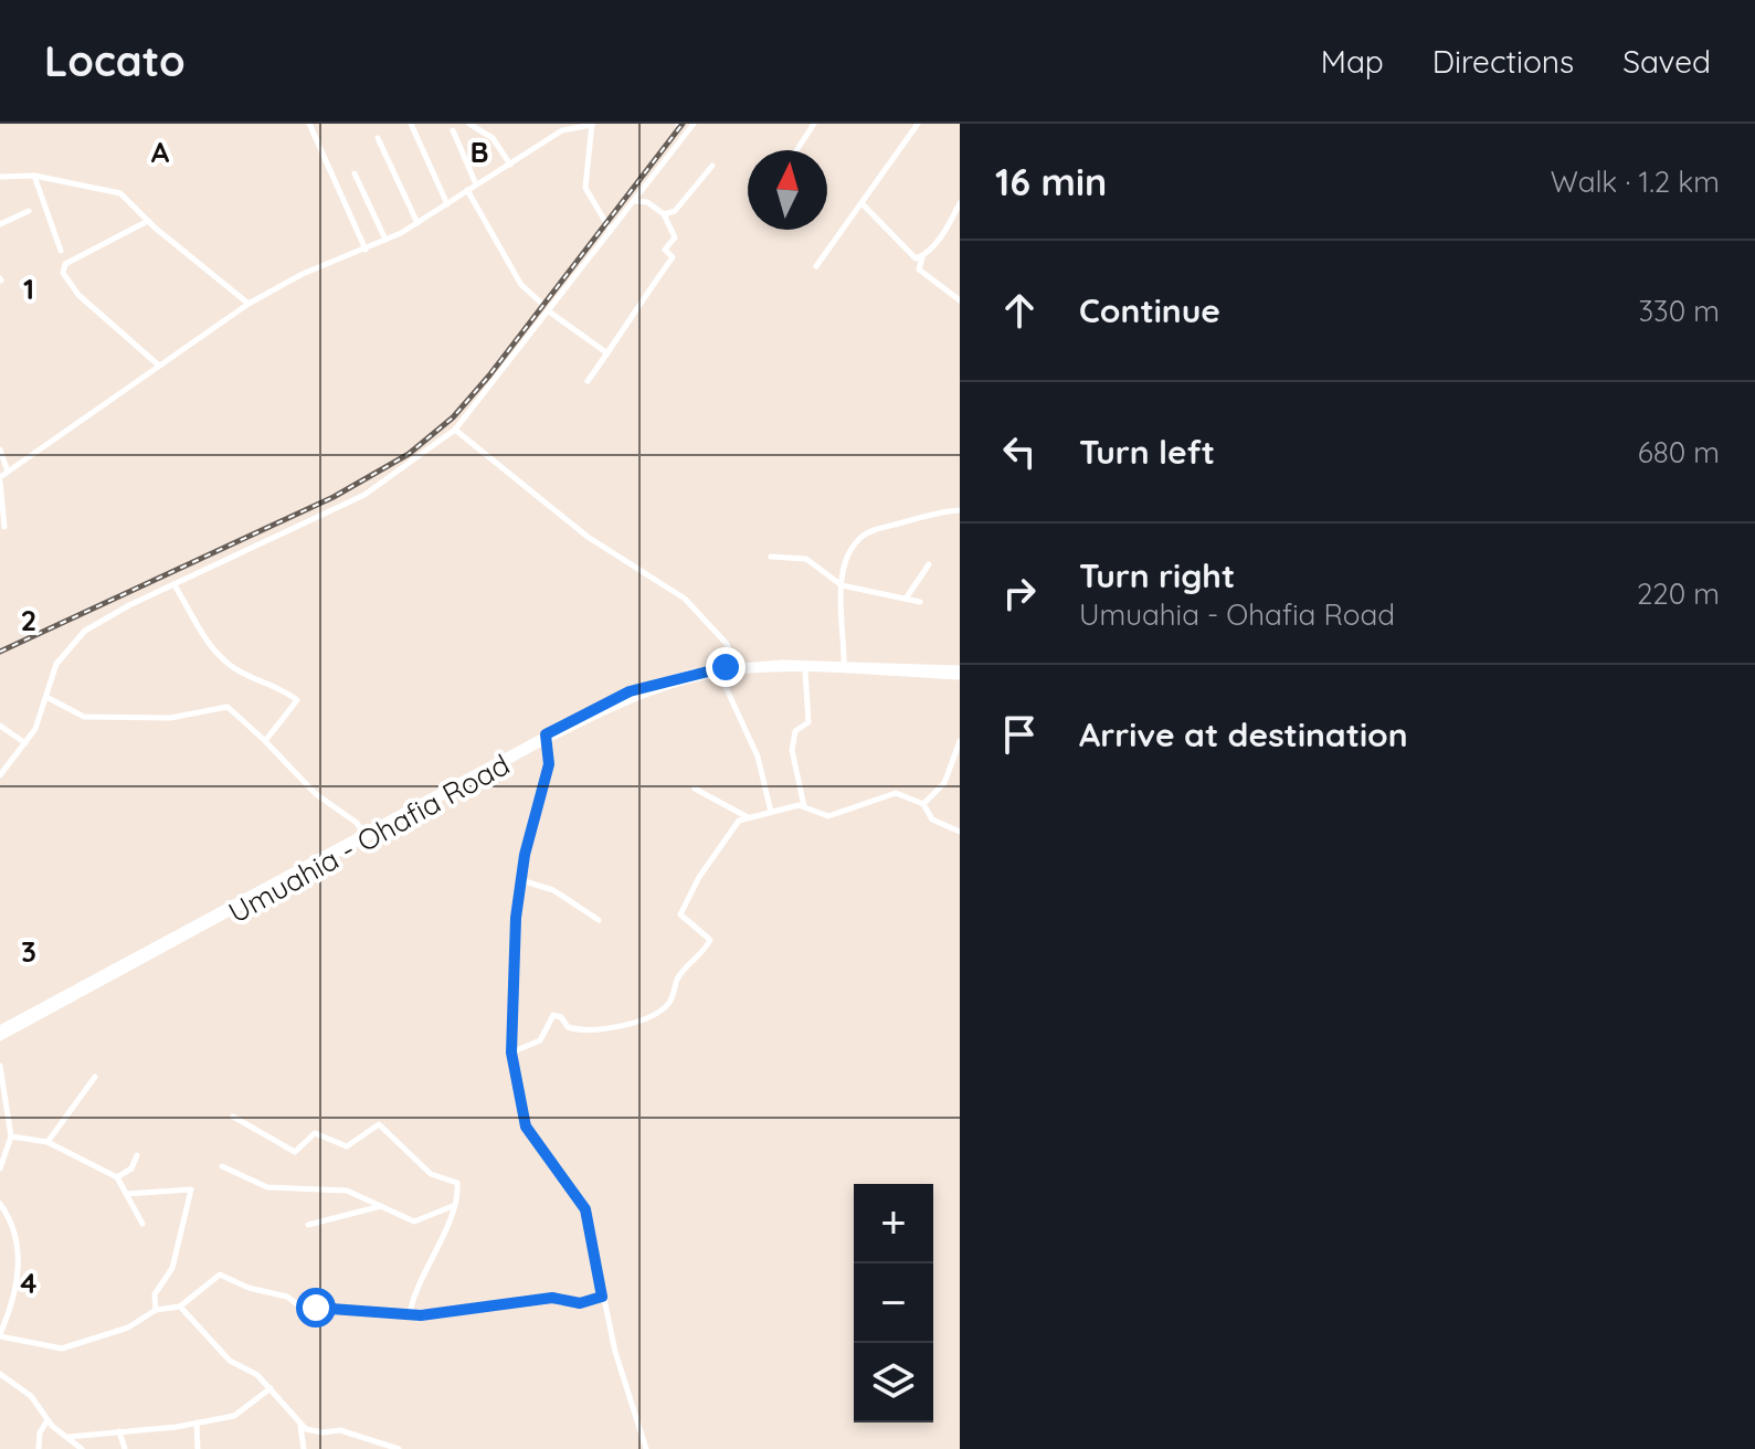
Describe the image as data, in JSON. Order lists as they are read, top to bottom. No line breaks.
{"streets":{"main road":["Umuahia - Ohafia Road"]},"north":"top","page":{"header":"Locato","nav":["Map","Directions","Saved"],"heading":["16 min","Walk · 1.2 km"],"list":[["Continue","330 m"],["Turn left","680 m"],["Turn right","Umuahia - Ohafia Road","220 m"],"Arrive at destination"],"map_buttons":["+","−"]},"grid":{"columns":["A","B"],"rows":["1","2","3","4"]}}
